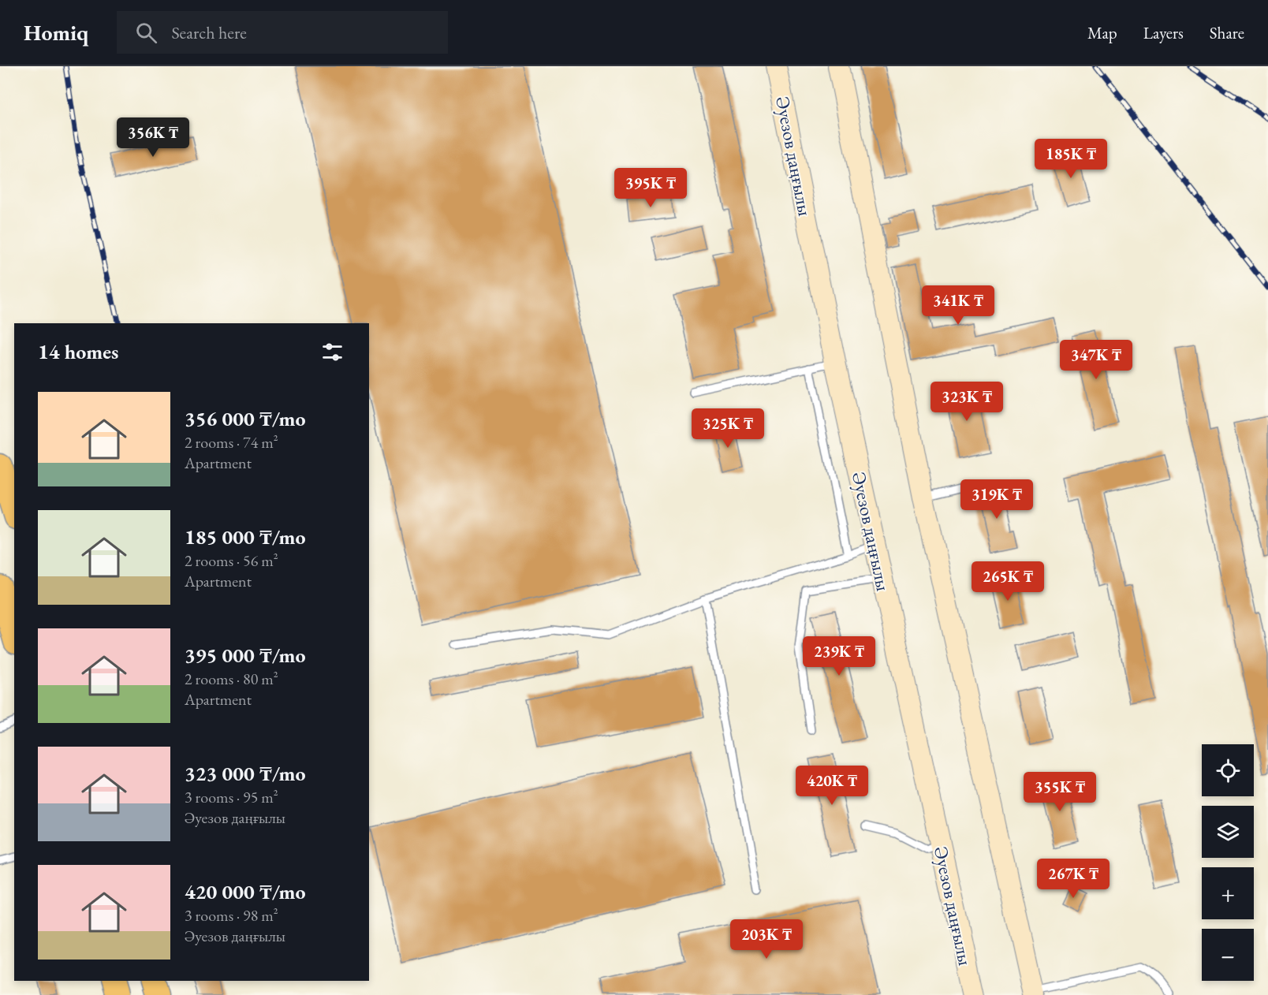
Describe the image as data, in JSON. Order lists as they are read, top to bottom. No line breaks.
{"streets":{"main road":["Әуезов даңғылы"]},"page":{"header":"Homiq","search":"Search here","nav":["Map","Layers","Share"],"price":["356K ₸","185K ₸","395K ₸","341K ₸","347K ₸","323K ₸","325K ₸","319K ₸","265K ₸","239K ₸","420K ₸","355K ₸","267K ₸","203K ₸"],"heading":"14 homes","list":[{"name":"356 000 ₸/mo","note":"2 rooms · 74 m² · Apartment"},{"name":"185 000 ₸/mo","note":"2 rooms · 56 m² · Apartment"},{"name":"395 000 ₸/mo","note":"2 rooms · 80 m² · Apartment"},{"name":"323 000 ₸/mo","note":"3 rooms · 95 m² · Әуезов даңғылы"},{"name":"420 000 ₸/mo","note":"3 rooms · 98 m² · Әуезов даңғылы"}],"map_buttons":["+","−"]}}
